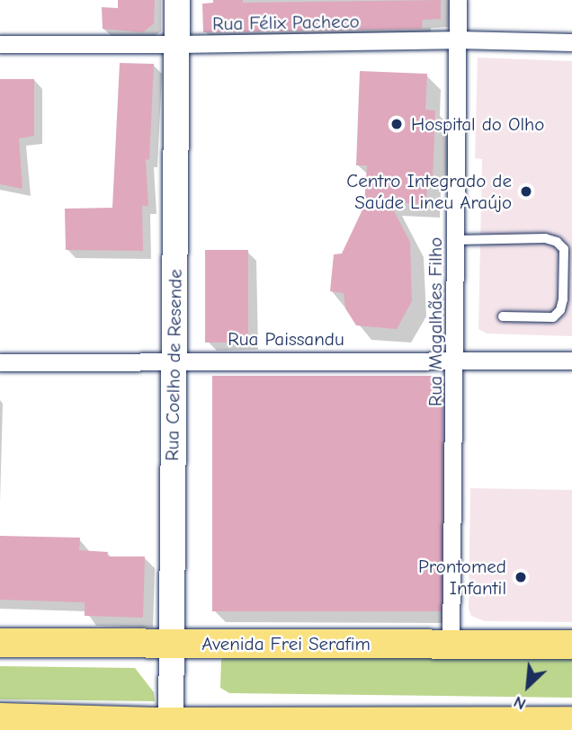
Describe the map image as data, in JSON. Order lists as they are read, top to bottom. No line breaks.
{"streets":{"main road":["Rua Coelho de Resende","Avenida Frei Serafim"],"street":["Rua Félix Pacheco","Rua Magalhães Filho","Rua Paissandu"]},"crossings":[["Rua Félix Pacheco","Rua Magalhães Filho"],["Rua Félix Pacheco","Rua Coelho de Resende"],["Rua Magalhães Filho","Rua Paissandu"],["Rua Magalhães Filho","Avenida Frei Serafim"],["Rua Paissandu","Rua Coelho de Resende"],["Rua Coelho de Resende","Avenida Frei Serafim"]],"places":["Hospital do Olho","Centro Integrado de Saúde Lineu Araújo","Prontomed Infantil"],"north":"bottom left"}
